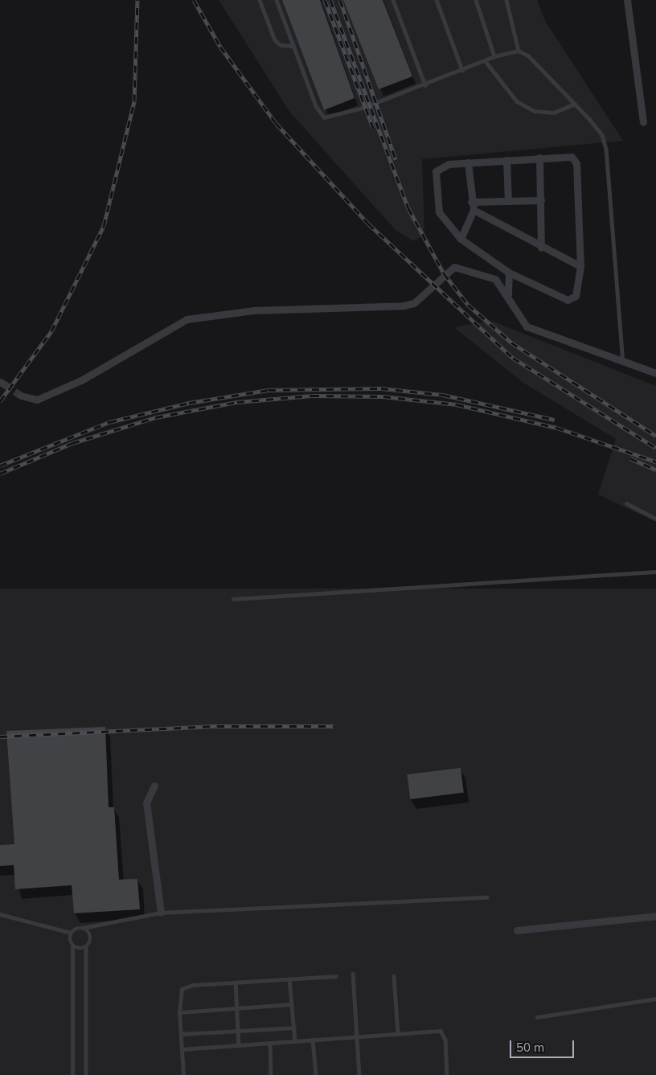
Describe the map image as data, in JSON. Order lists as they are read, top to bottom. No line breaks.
{"scale_bar":"50 m"}
